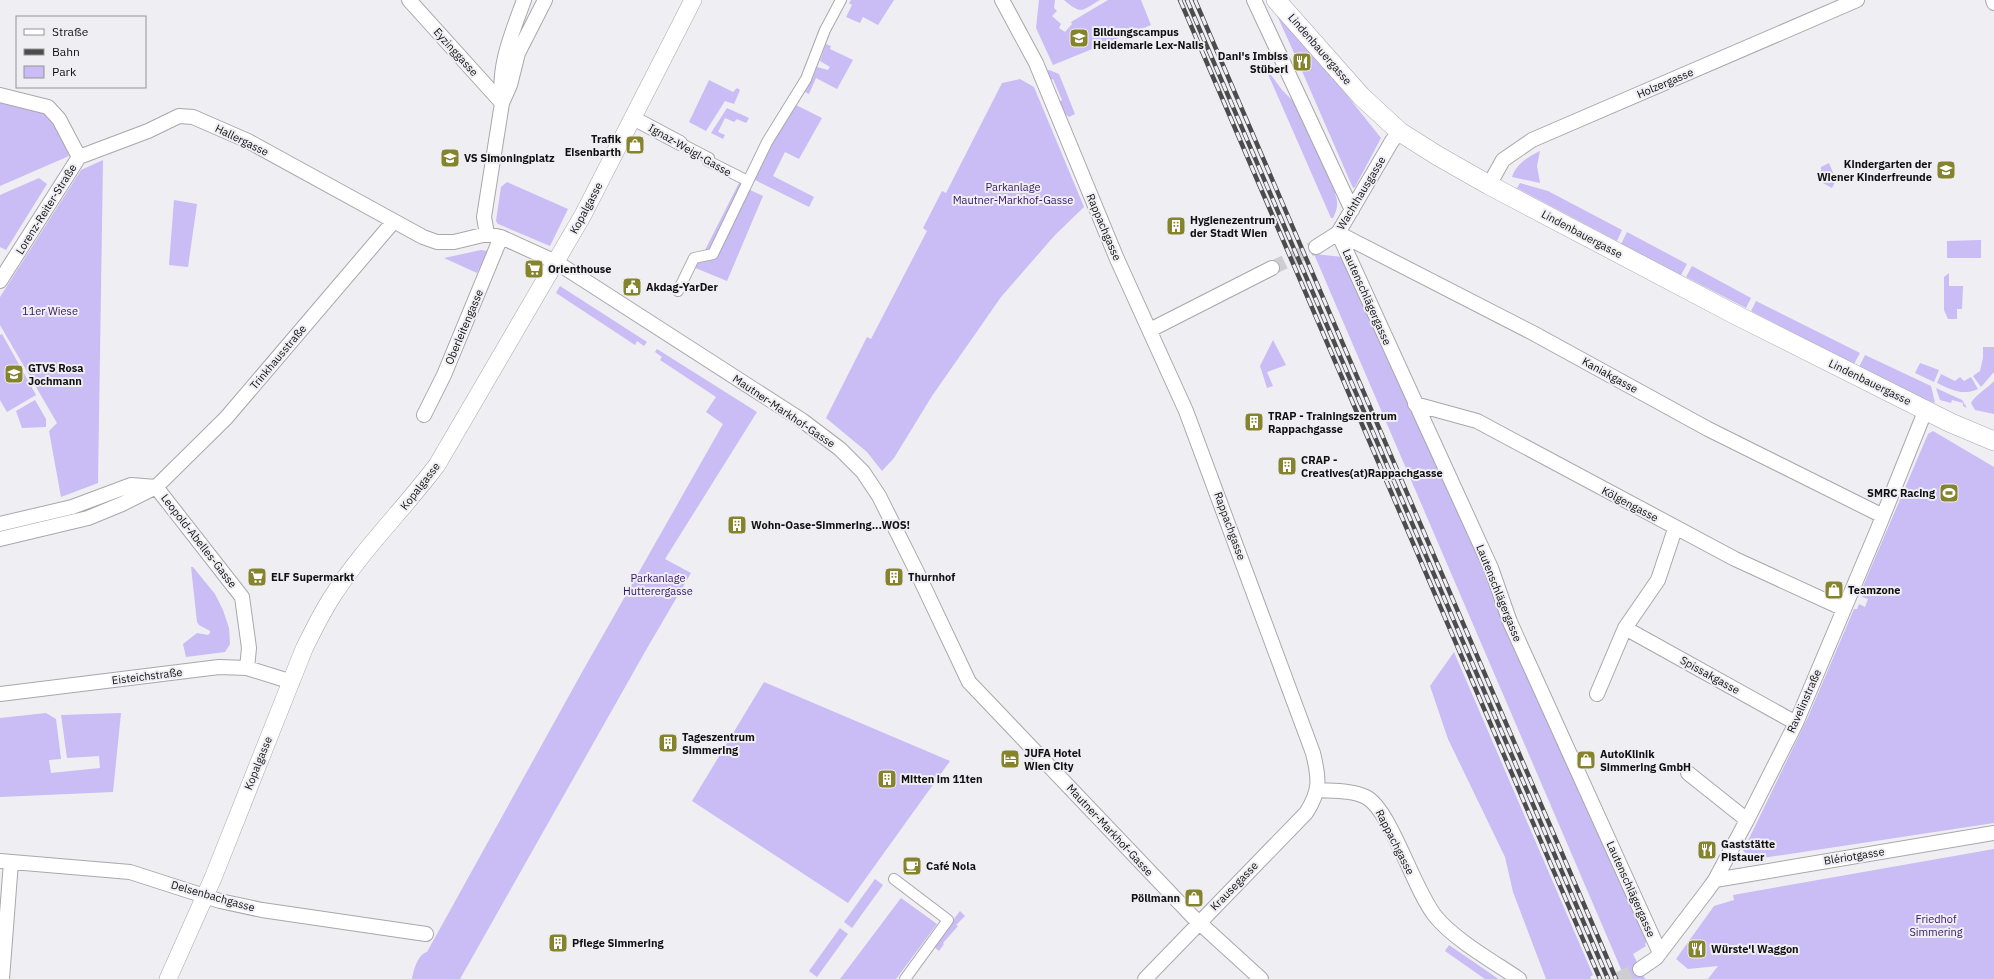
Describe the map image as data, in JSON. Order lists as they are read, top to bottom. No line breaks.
{"streets":{"main road":["Lindenbauergasse"],"street":["Eyzinggasse","Holzergasse","Hallergasse","Ignaz-Weigl-Gasse","Wachthausgasse","Kopalgasse","Lorenz-Reiter-Straße","Rappachgasse","Lautenschlägergasse","Oberleitengasse","Trinkhausstraße","Kaniakgasse","Mautner-Markhof-Gasse","Kölgengasse","Leopold-Abelles-Gasse","Spissakgasse","Eisteichstraße","Ravelinstraße","Blériotgasse","Krausegasse","Delsenbachgasse"]},"crossings":[["Lindenbauergasse","Holzergasse"],["Lindenbauergasse","Wachthausgasse"],["Lindenbauergasse","Ravelinstraße"],["Hallergasse","Lorenz-Reiter-Straße"],["Hallergasse","Oberleitengasse"],["Hallergasse","Trinkhausstraße"],["Hallergasse","Mautner-Markhof-Gasse"],["Ignaz-Weigl-Gasse","Kopalgasse"],["Wachthausgasse","Lautenschlägergasse"],["Wachthausgasse","Kaniakgasse"],["Kopalgasse","Mautner-Markhof-Gasse"],["Kopalgasse","Eisteichstraße"],["Kopalgasse","Delsenbachgasse"],["Rappachgasse","Krausegasse"],["Lautenschlägergasse","Kaniakgasse"],["Lautenschlägergasse","Kölgengasse"],["Lautenschlägergasse","Ravelinstraße"],["Oberleitengasse","Mautner-Markhof-Gasse"],["Trinkhausstraße","Leopold-Abelles-Gasse"],["Kaniakgasse","Ravelinstraße"],["Mautner-Markhof-Gasse","Krausegasse"],["Kölgengasse","Ravelinstraße"],["Leopold-Abelles-Gasse","Eisteichstraße"],["Spissakgasse","Ravelinstraße"],["Ravelinstraße","Blériotgasse"]],"parks":["Parkanlage Mautner-Markhof-Gasse","11er Wiese","Parkanlage Hutterergasse","Friedhof Simmering"],"places":{"school or university":["Bildungscampus Heidemarie Lex-Nalis","VS Simoningplatz","Kindergarten der Wiener Kinderfreunde","GTVS Rosa Jochmann"],"restaurant":["Dani's Imbiss Stüberl","Gaststätte Pistauer","Würste'l Waggon"],"shop":["Trafik Eisenbarth","Teamzone","AutoKlinik Simmering GmbH","Pöllmann"],"building":["Hygienezentrum der Stadt Wien","TRAP - Trainingszentrum Rappachgasse","CRAP - Creatives(at)Rappachgasse","Wohn-Oase-Simmering...WOS!","Thurnhof","Tageszentrum Simmering","Mitten im 11ten","Pflege Simmering"],"supermarket":["Orienthouse","ELF Supermarkt"],"public building":["Akdag-YarDer"],"sports":["SMRC Racing"],"hotel":["JUFA Hotel Wien City"],"cafe":["Café Nola"]},"legend":["Straße","Bahn","Park"]}
